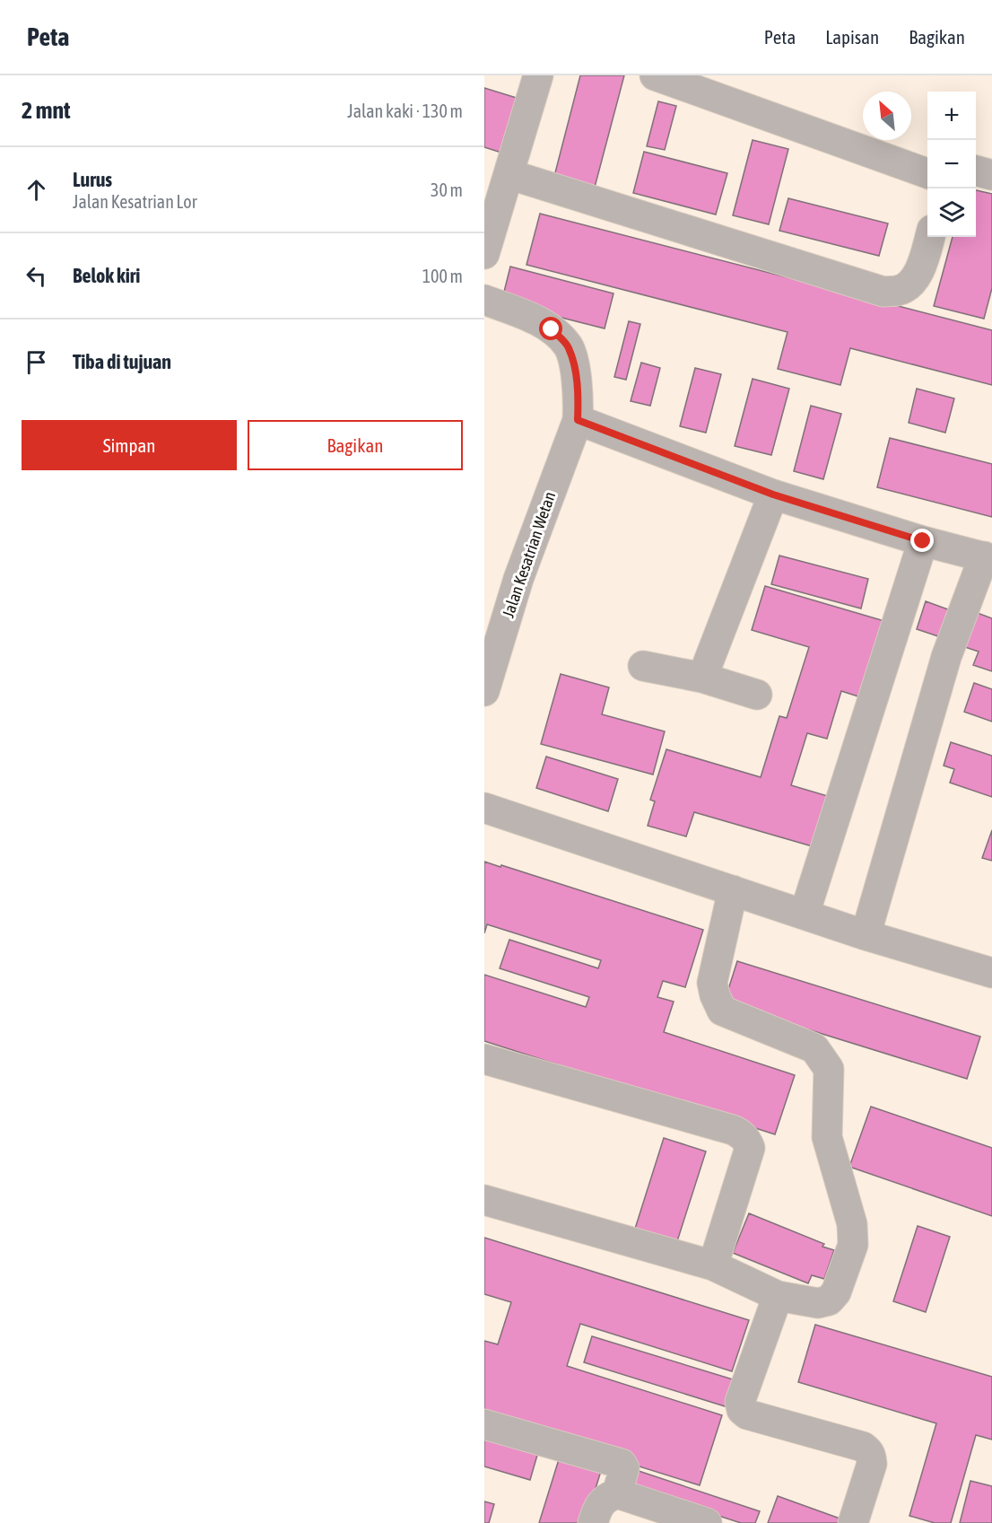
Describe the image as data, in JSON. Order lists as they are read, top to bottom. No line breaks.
{"streets":{"street":["Jalan Kesatrian Wetan"]},"north":"top left","page":{"header":"Peta","nav":["Peta","Lapisan","Bagikan"],"heading":["2 mnt","Jalan kaki · 130 m"],"map_buttons":["+","−"],"list":[["Lurus","Jalan Kesatrian Lor","30 m"],["Belok kiri","100 m"],"Tiba di tujuan"],"buttons":["Simpan","Bagikan"]}}
